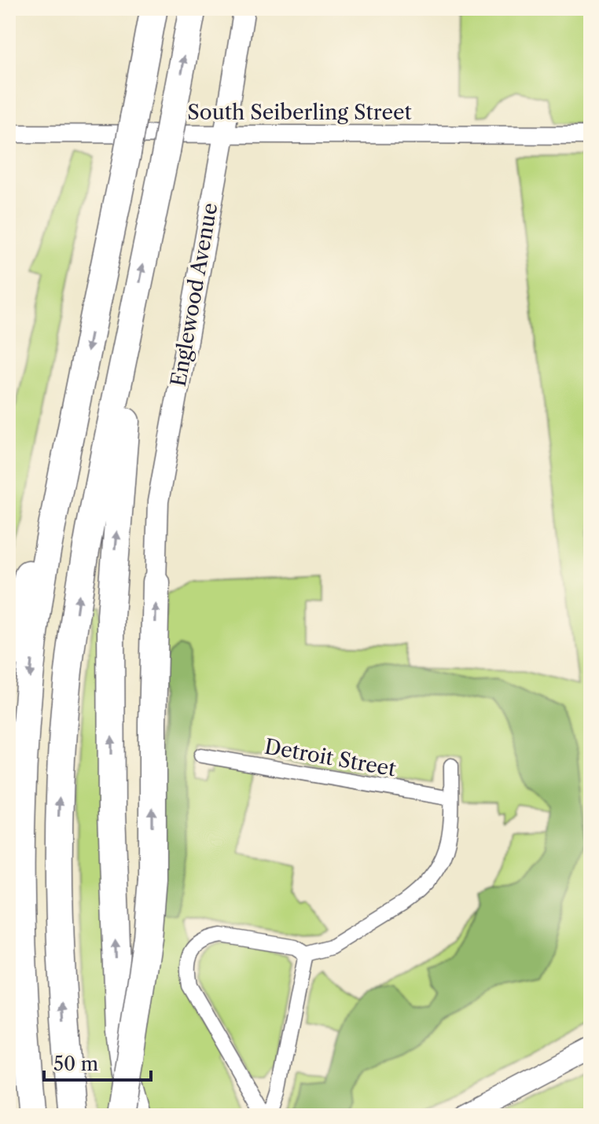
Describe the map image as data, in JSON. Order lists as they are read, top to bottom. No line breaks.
{"streets":{"main road":["Englewood Avenue"],"street":["South Seiberling Street","Detroit Street"]},"crossings":[["South Seiberling Street","Englewood Avenue"]],"scale_bar":"50 m"}
